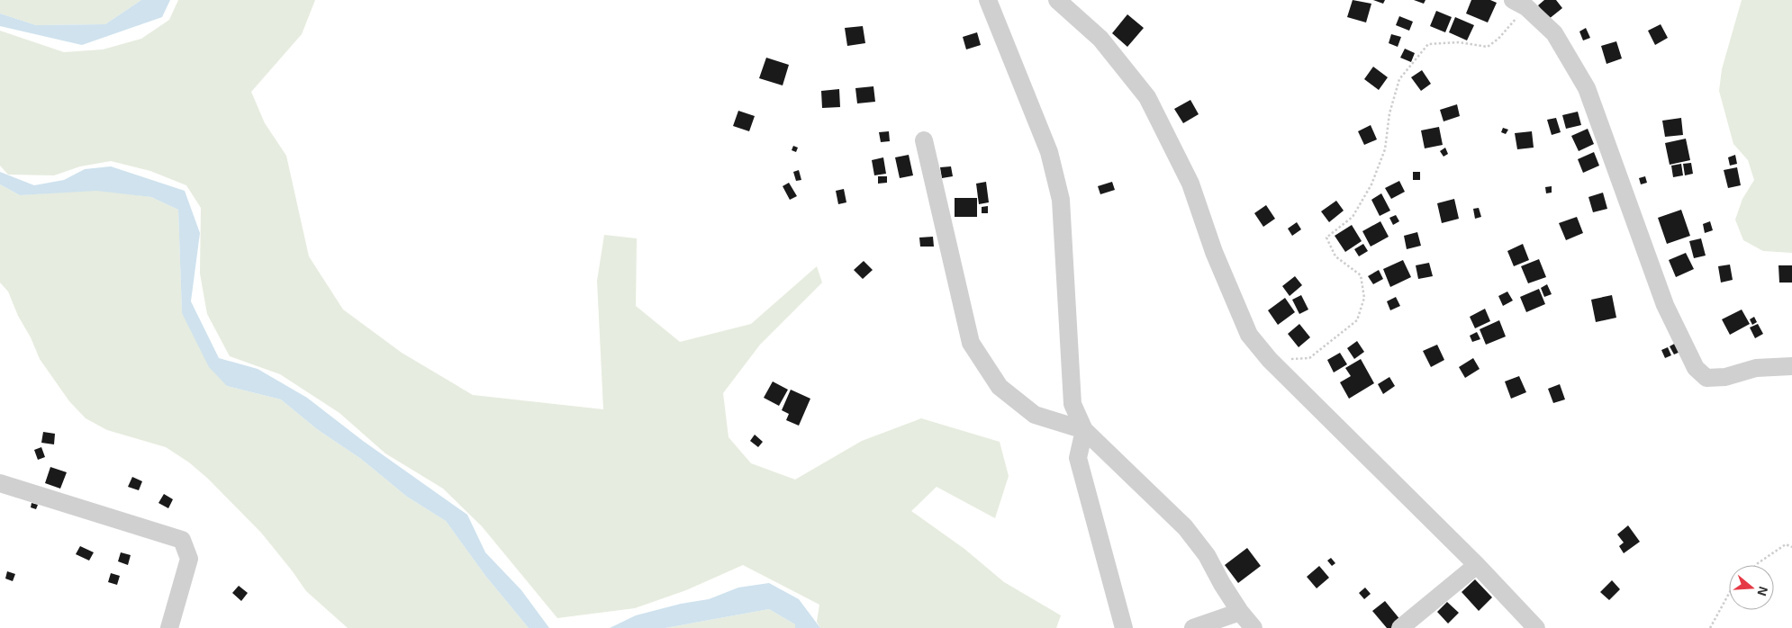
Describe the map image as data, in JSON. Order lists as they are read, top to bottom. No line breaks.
{"north":"right"}
